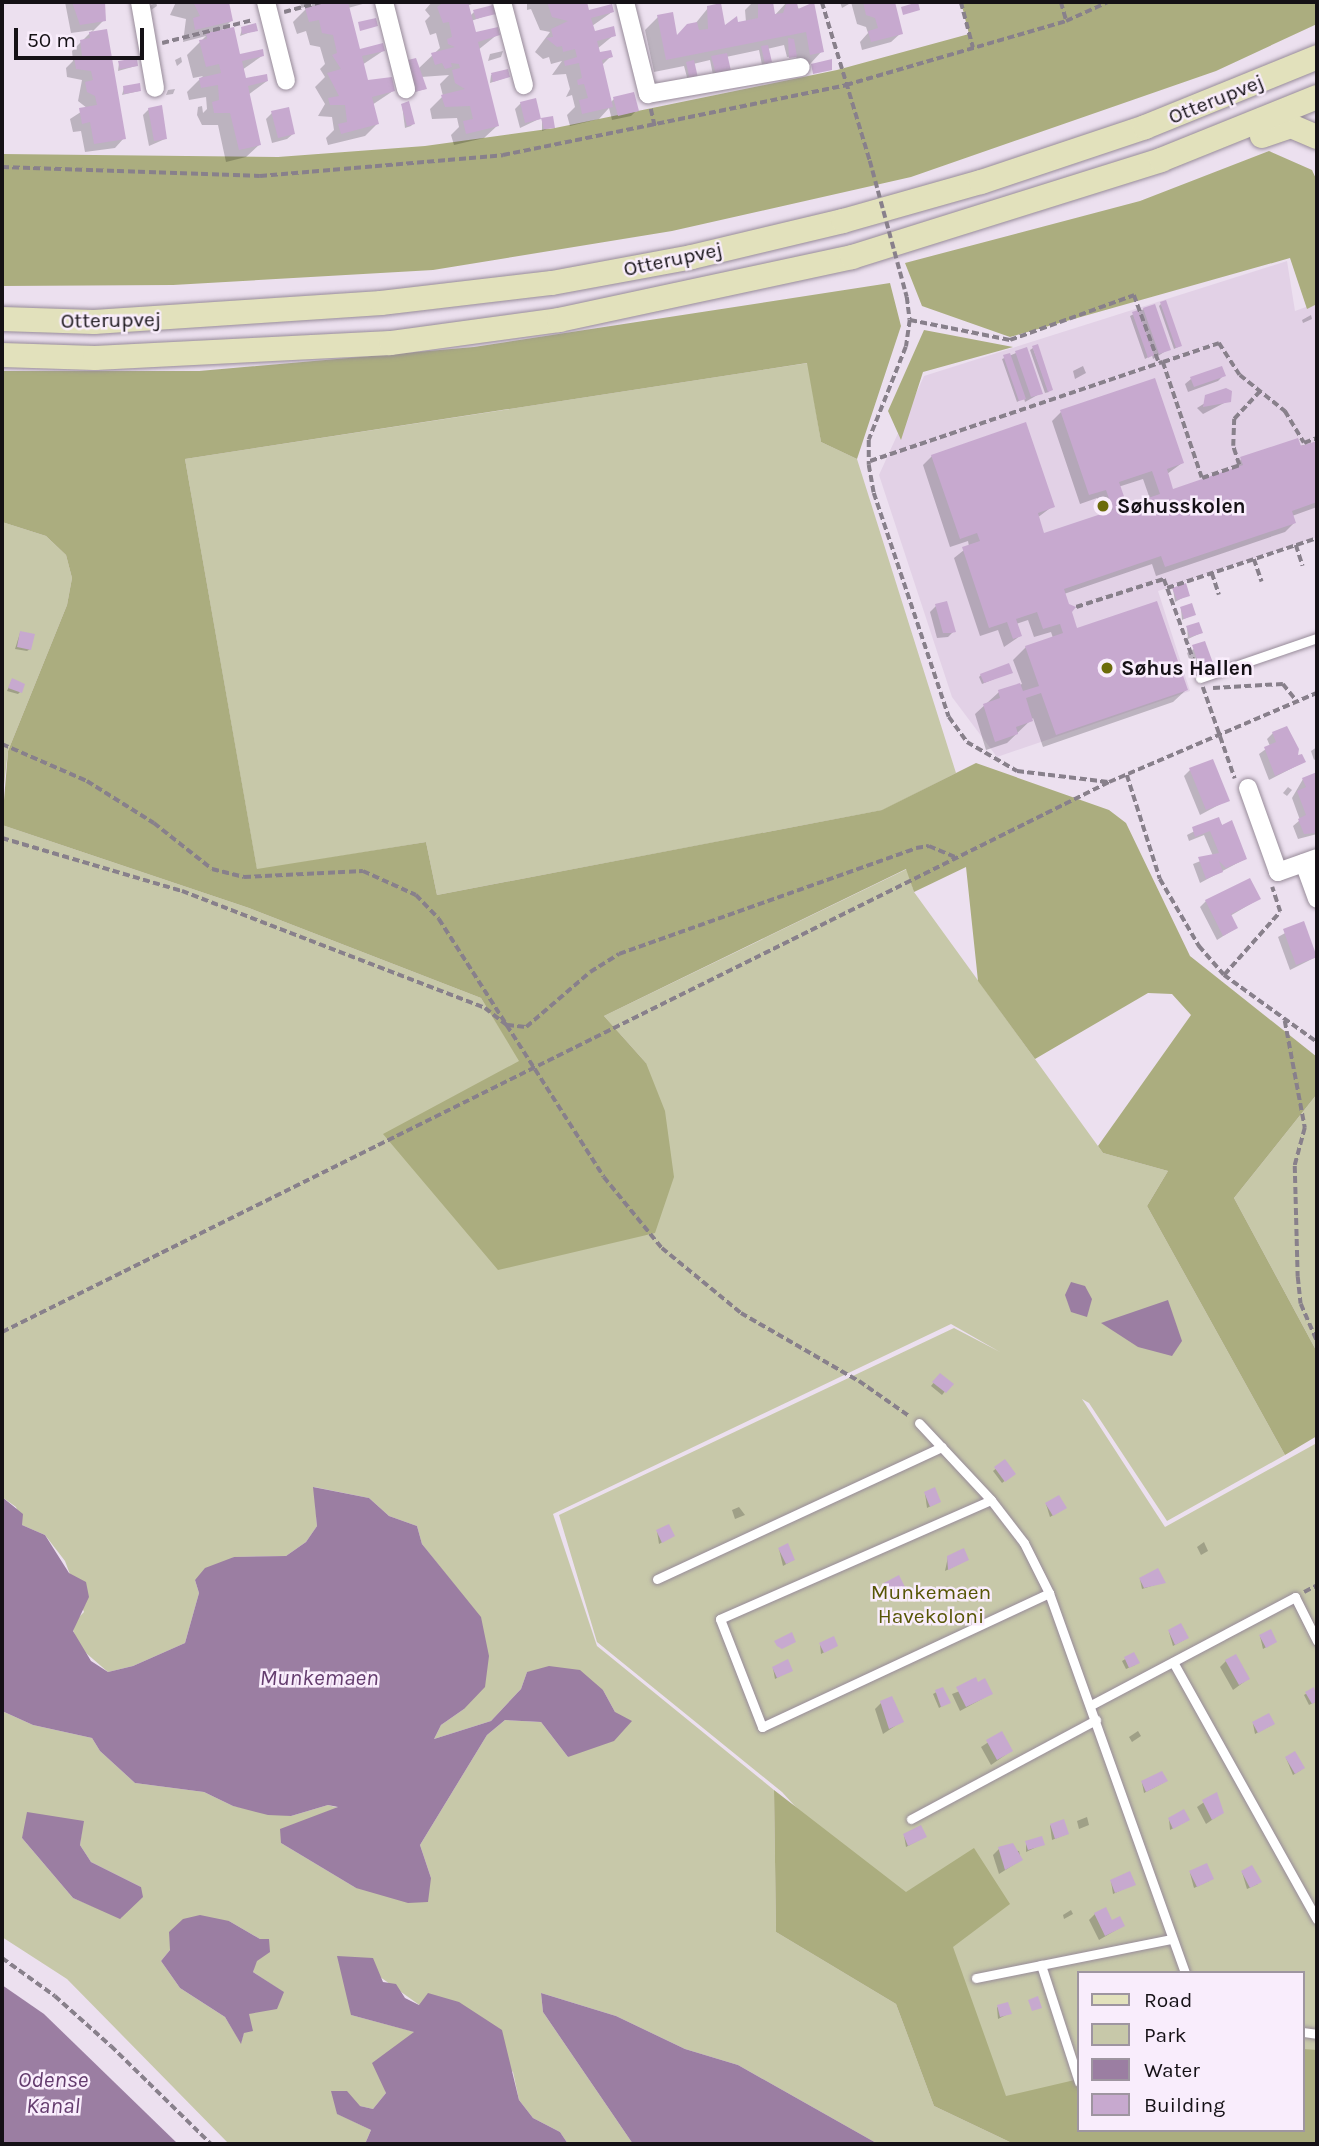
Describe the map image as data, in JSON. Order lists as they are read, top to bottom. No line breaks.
{"streets":{"main road":["Otterupvej"]},"water":["Munkemaen","Odense Kanal"],"parks":["Munkemaen Havekoloni"],"places":["Søhusskolen","Søhus Hallen"],"legend":["Road","Park","Water","Building"],"scale_bar":"50 m"}
